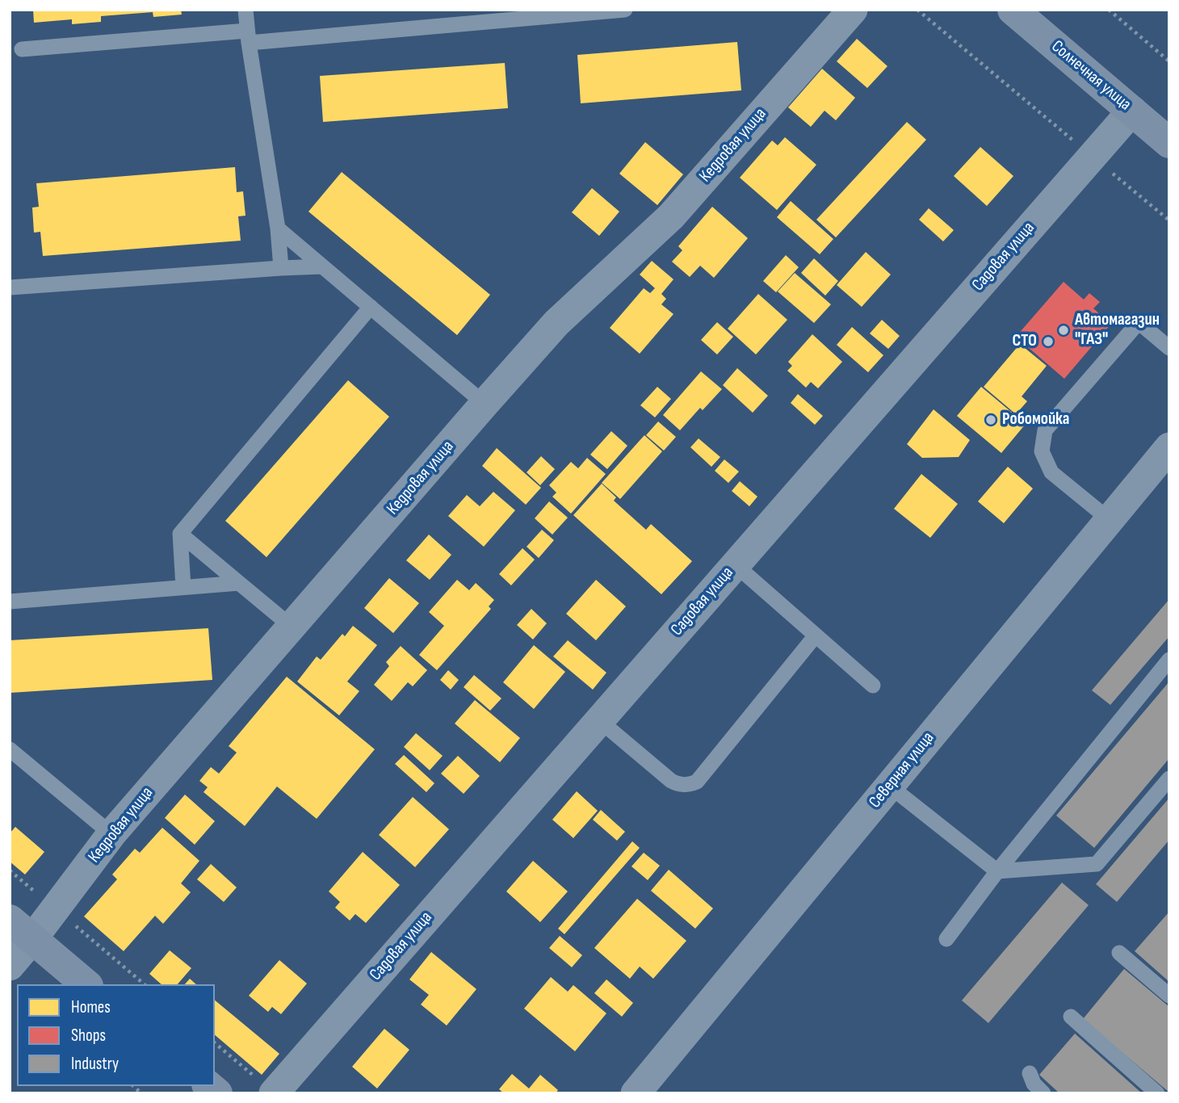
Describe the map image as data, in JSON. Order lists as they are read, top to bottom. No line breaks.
{"streets":{"street":["Солнечная улица","Кедровая улица","Садовая улица","Северная улица"]},"crossings":[["Солнечная улица","Садовая улица"]],"places":["Автомагазин \"ГАЗ\"","СТО","Робомойка"],"legend":["Homes","Shops","Industry"]}
